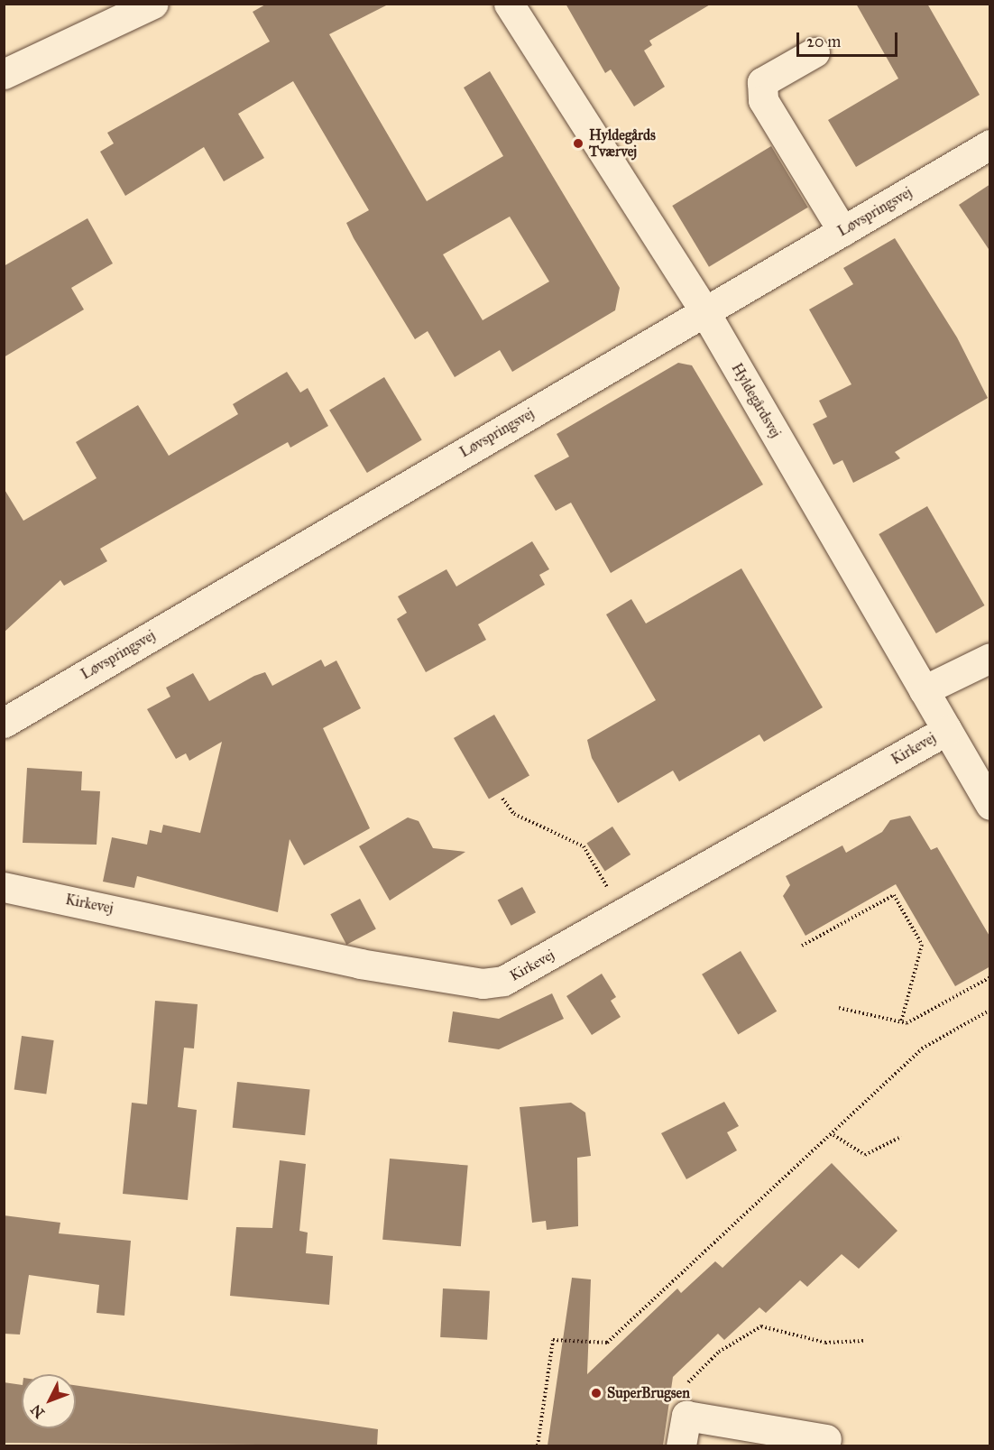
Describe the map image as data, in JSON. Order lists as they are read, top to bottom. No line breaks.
{"streets":{"street":["Løvspringsvej","Hyldegårdsvej","Kirkevej"]},"crossings":[["Løvspringsvej","Hyldegårdsvej"],["Hyldegårdsvej","Kirkevej"]],"places":["Hyldegårds Tværvej","SuperBrugsen"],"scale_bar":"20 m","north":"bottom left"}
